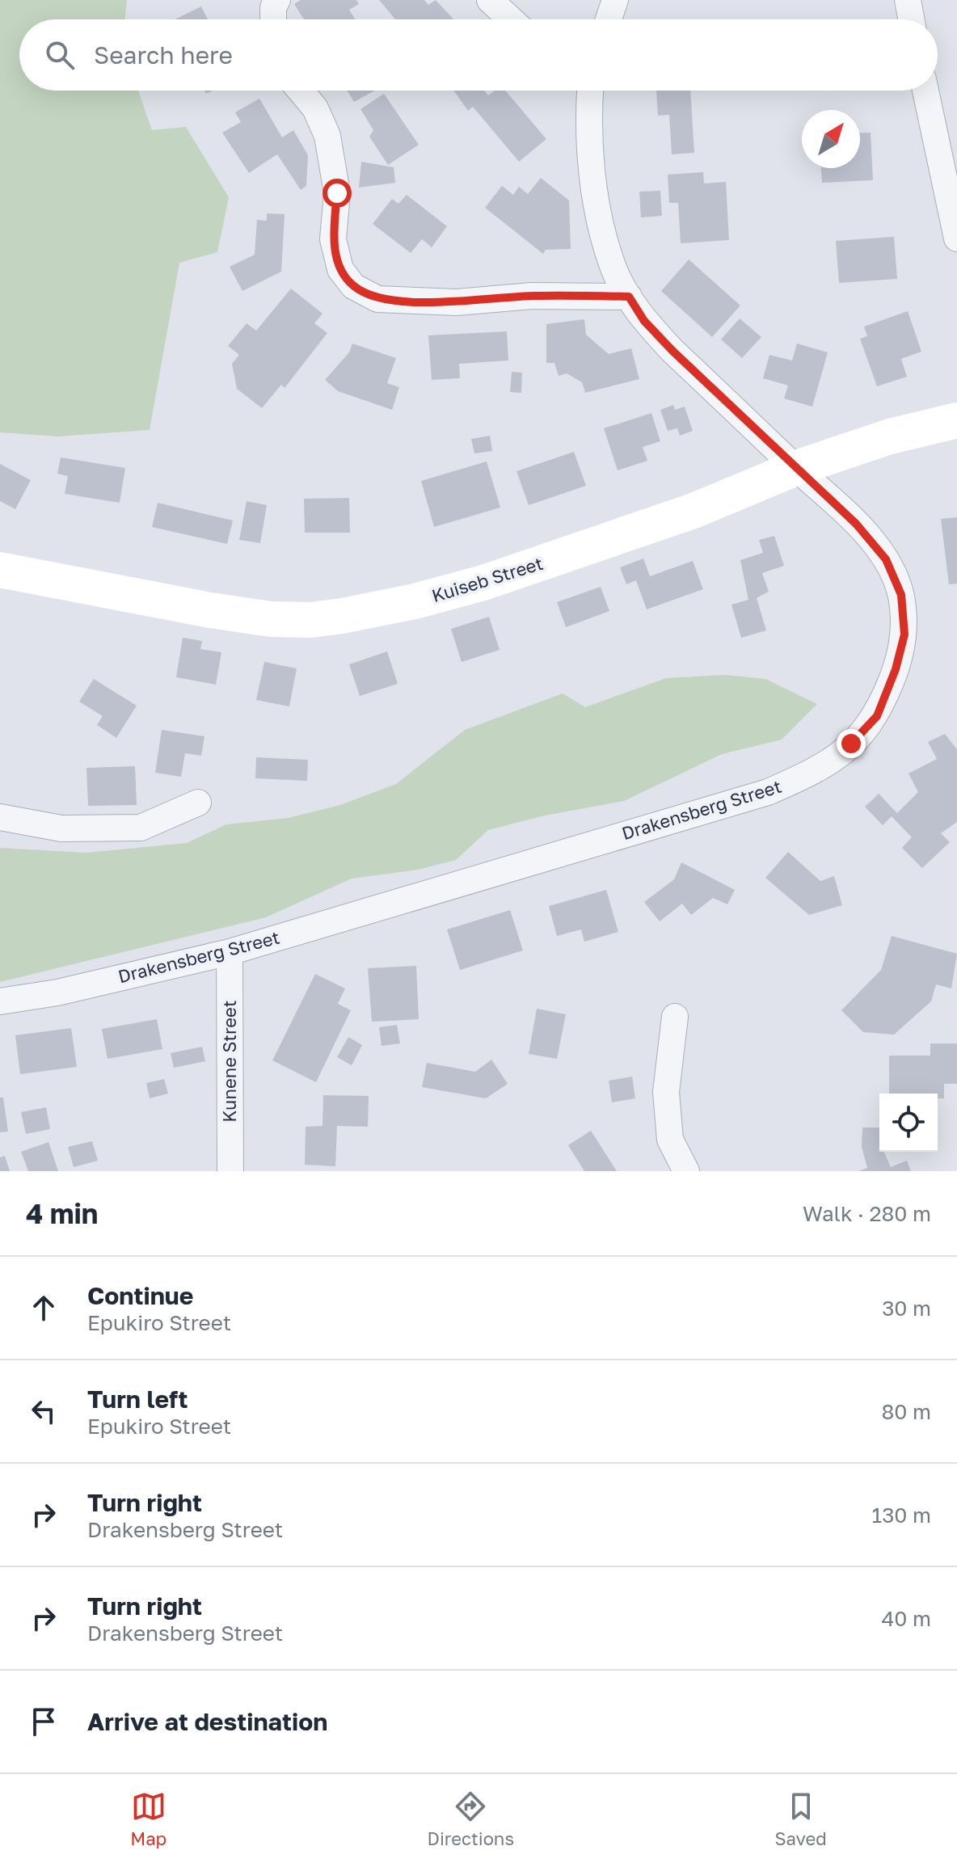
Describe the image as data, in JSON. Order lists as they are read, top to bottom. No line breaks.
{"streets":{"street":["Kuiseb Street","Drakensberg Street","Kunene Street"]},"crossings":[["Kuiseb Street","Drakensberg Street"],["Drakensberg Street","Kunene Street"]],"north":"top right","page":{"search":"Search here","heading":["4 min","Walk · 280 m"],"list":[["Continue","Epukiro Street","30 m"],["Turn left","Epukiro Street","80 m"],["Turn right","Drakensberg Street","130 m"],["Turn right","Drakensberg Street","40 m"],"Arrive at destination"],"nav":["Map","Directions","Saved"]}}
